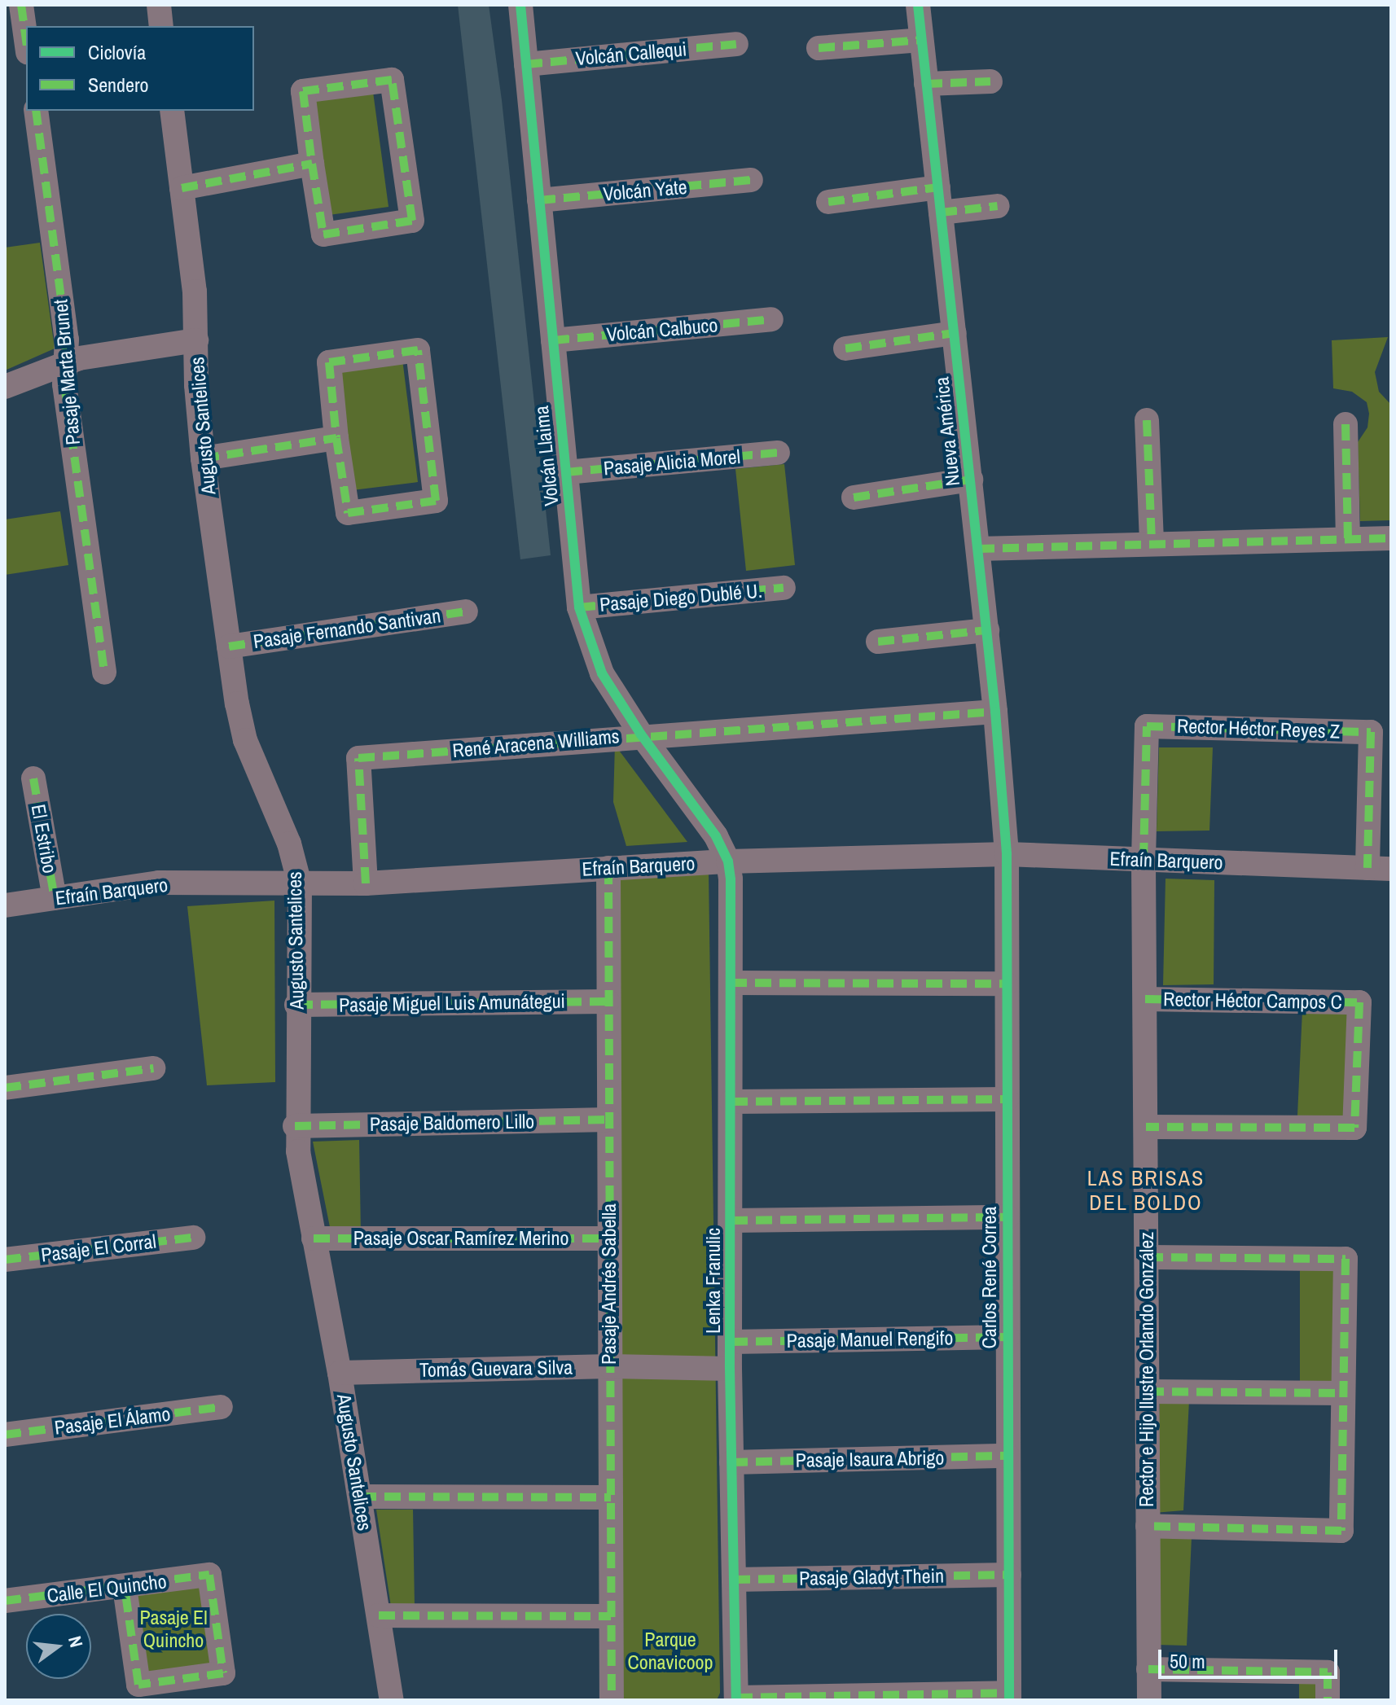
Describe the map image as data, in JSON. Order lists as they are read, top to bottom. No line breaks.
{"streets":{"street":["Volcán Callequi","Volcán Yate","Volcán Calbuco","Pasaje Marta Brunet","Augusto Santelices","Nueva América","Volcán Llaima","Pasaje Alicia Morel","Pasaje Diego Dublé U.","Pasaje Fernando Santivan","Rector Héctor Reyes Z","René Aracena Williams","El Estribo","Efraín Barquero","Rector Héctor Campos C","Pasaje Miguel Luis Amunátegui","Pasaje Baldomero Lillo","Pasaje Oscar Ramírez Merino","Pasaje El Corral","Carlos René Correa","Lenka Franulic","Pasaje Andrés Sabella","Pasaje Manuel Rengifo","Tomás Guevara Silva","Rector e Hijo Ilustre Orlando González","Pasaje El Álamo","Pasaje Isaura Abrigo","Pasaje Gladyt Thein","Calle El Quincho"]},"crossings":[["Volcán Callequi","Volcán Llaima"],["Volcán Yate","Volcán Llaima"],["Volcán Calbuco","Volcán Llaima"],["Augusto Santelices","Pasaje Fernando Santivan"],["Augusto Santelices","Efraín Barquero"],["Augusto Santelices","Pasaje Miguel Luis Amunátegui"],["Augusto Santelices","Pasaje Baldomero Lillo"],["Augusto Santelices","Pasaje Oscar Ramírez Merino"],["Augusto Santelices","Tomás Guevara Silva"],["Nueva América","René Aracena Williams"],["Nueva América","Efraín Barquero"],["Nueva América","Carlos René Correa"],["Volcán Llaima","Pasaje Alicia Morel"],["Volcán Llaima","Pasaje Diego Dublé U."],["Volcán Llaima","René Aracena Williams"],["Volcán Llaima","Efraín Barquero"],["Volcán Llaima","Lenka Franulic"],["Rector Héctor Reyes Z","Efraín Barquero"],["Rector Héctor Reyes Z","Rector e Hijo Ilustre Orlando González"],["René Aracena Williams","Efraín Barquero"],["El Estribo","Efraín Barquero"],["Efraín Barquero","Carlos René Correa"],["Efraín Barquero","Lenka Franulic"],["Efraín Barquero","Pasaje Andrés Sabella"],["Efraín Barquero","Rector e Hijo Ilustre Orlando González"],["Rector Héctor Campos C","Rector e Hijo Ilustre Orlando González"],["Pasaje Miguel Luis Amunátegui","Pasaje Andrés Sabella"],["Pasaje Baldomero Lillo","Pasaje Andrés Sabella"],["Pasaje Oscar Ramírez Merino","Pasaje Andrés Sabella"],["Carlos René Correa","Pasaje Manuel Rengifo"],["Carlos René Correa","Pasaje Isaura Abrigo"],["Carlos René Correa","Pasaje Gladyt Thein"],["Lenka Franulic","Pasaje Manuel Rengifo"],["Lenka Franulic","Tomás Guevara Silva"],["Lenka Franulic","Pasaje Isaura Abrigo"],["Lenka Franulic","Pasaje Gladyt Thein"],["Pasaje Andrés Sabella","Tomás Guevara Silva"]],"districts":["LAS BRISAS DEL BOLDO"],"parks":["Pasaje El Quincho","Parque Conavicoop"],"legend":["Ciclovía","Sendero"],"scale_bar":"50 m","north":"right"}
